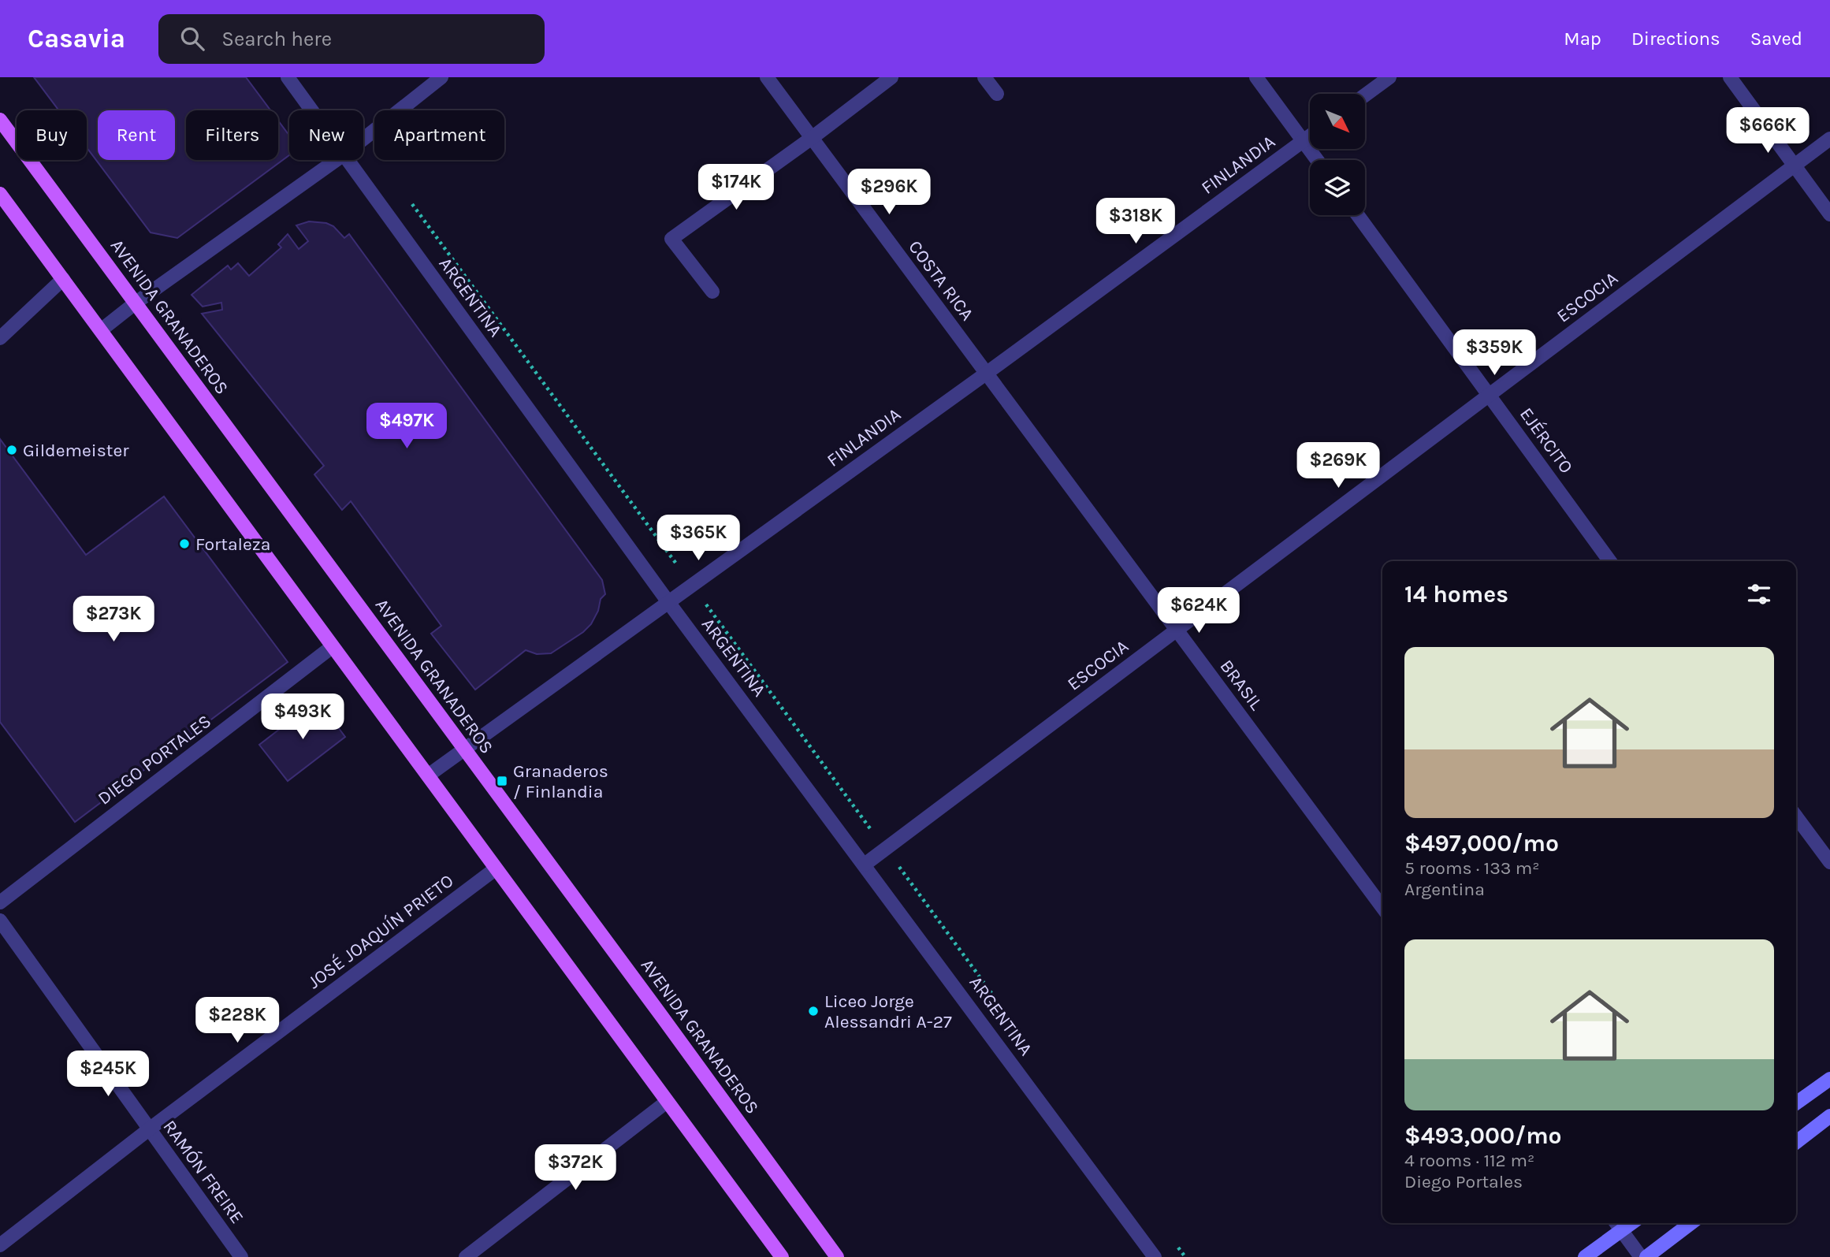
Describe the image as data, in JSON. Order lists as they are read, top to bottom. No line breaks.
{"streets":{"main road":["AVENIDA GRANADEROS"],"street":["FINLANDIA","COSTA RICA","ARGENTINA","ESCOCIA","EJÉRCITO","BRASIL","DIEGO PORTALES","JOSÉ JOAQUÍN PRIETO","RAMÓN FREIRE"]},"crossings":[["FINLANDIA","COSTA RICA"],["FINLANDIA","ARGENTINA"],["FINLANDIA","AVENIDA GRANADEROS"],["FINLANDIA","BRASIL"],["COSTA RICA","BRASIL"],["ARGENTINA","ESCOCIA"],["ESCOCIA","EJÉRCITO"],["ESCOCIA","BRASIL"],["JOSÉ JOAQUÍN PRIETO","RAMÓN FREIRE"]],"places":{"other":["Gildemeister","Fortaleza","Liceo Jorge Alessandri A-27"],"transit":["Granaderos / Finlandia"]},"north":"bottom right","page":{"header":"Casavia","search":"Search here","nav":["Map","Directions","Saved"],"price":["$666K","$174K","$296K","$318K","$359K","$497K","$269K","$365K","$624K","$273K","$493K","$228K","$245K","$372K"],"chip":["Buy","Rent","Filters","New","Apartment"],"heading":"14 homes","list":[{"name":"$497,000/mo","note":"5 rooms · 133 m² · Argentina"},{"name":"$493,000/mo","note":"4 rooms · 112 m² · Diego Portales"}]}}
